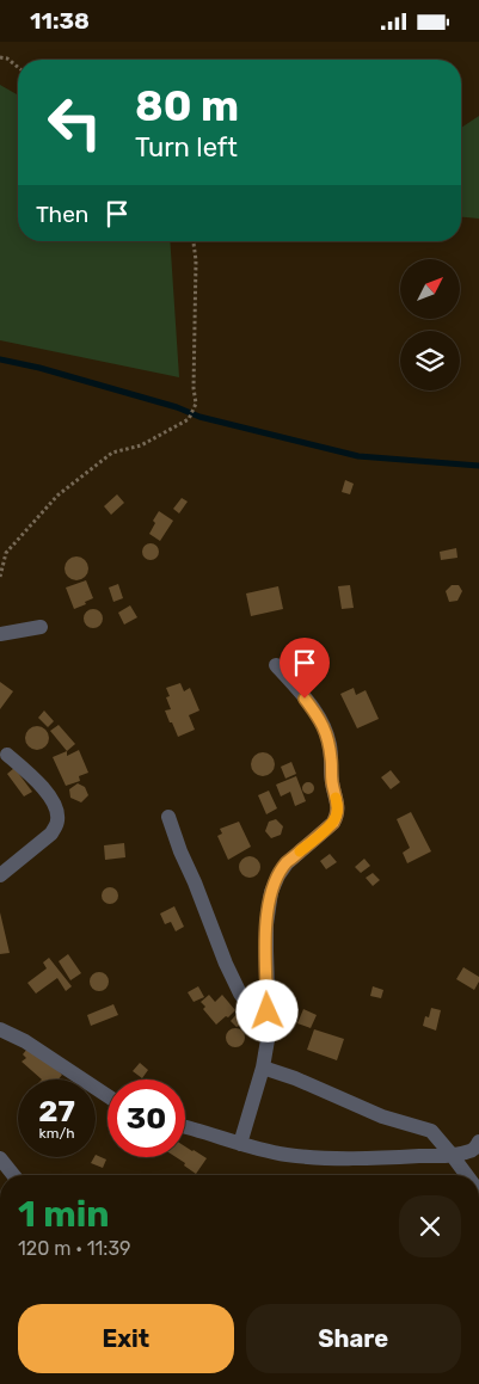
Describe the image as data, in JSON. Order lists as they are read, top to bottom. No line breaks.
{"north":"top right","page":{"status":"11:38","turn":["80 m","Turn left"],"then":"Then","speed":"27 km/h","limit":"30","heading":["1 min","120 m · 11:39"],"buttons":["Exit","Share"]}}
